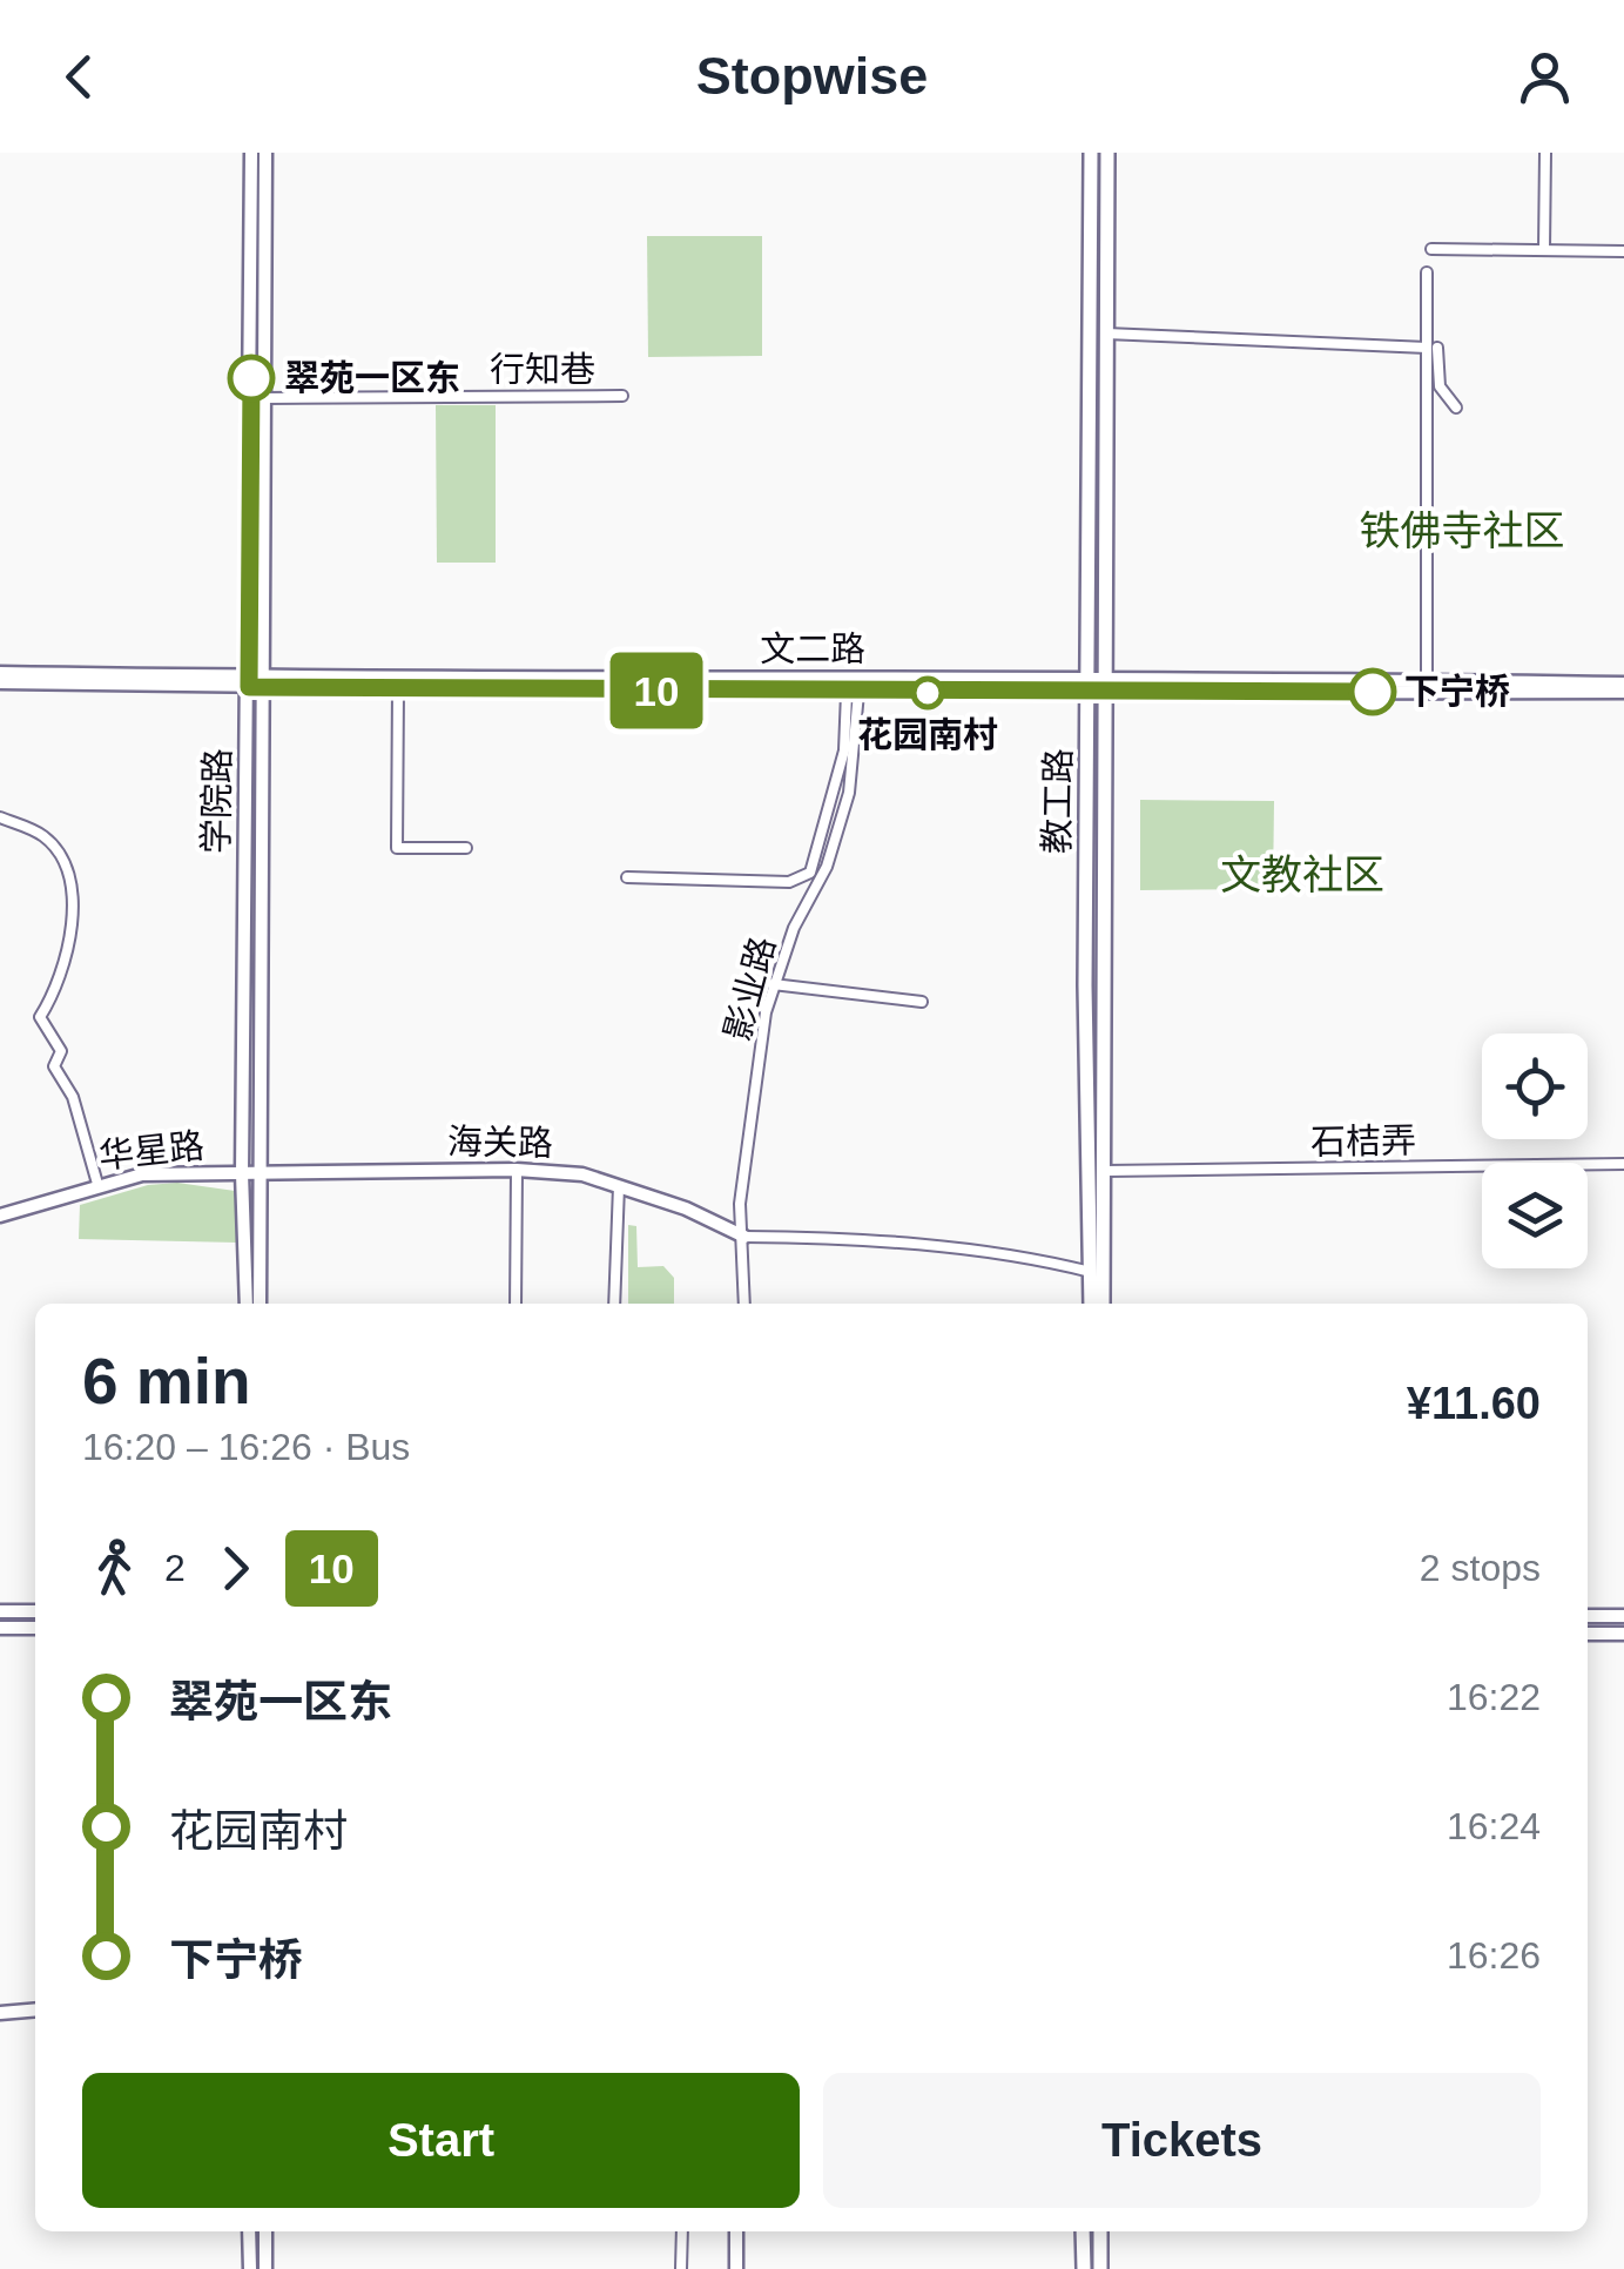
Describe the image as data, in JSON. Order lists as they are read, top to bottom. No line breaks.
{"streets":{"main road":["文二路","学院路","教工路","海关路","华星路"],"street":["行知巷","影业路","石桔弄"]},"crossings":[["行知巷","学院路"],["文二路","学院路"],["文二路","教工路"],["文二路","影业路"],["学院路","海关路"],["学院路","华星路"],["教工路","石桔弄"],["影业路","海关路"],["海关路","华星路"]],"districts":["铁佛寺社区","文教社区"],"places":["翠苑一区东","下宁桥","花园南村"],"lines":["bus line 10"],"page":{"header":"Stopwise","on_map":"10","heading":["6 min","16:20 – 16:26 · Bus","¥11.60"],"legs":["2","10","2 stops"],"list":[{"name":"翠苑一区东","value":"16:22"},{"name":"花园南村","value":"16:24"},{"name":"下宁桥","value":"16:26"}],"buttons":["Start","Tickets"]}}
